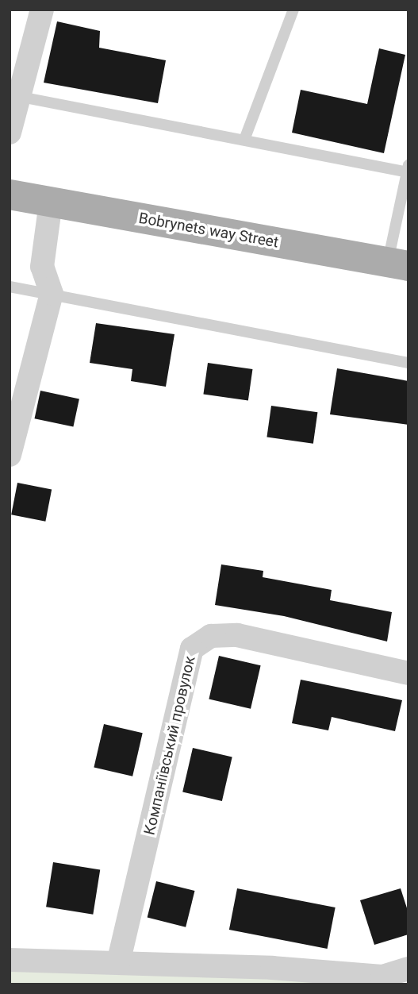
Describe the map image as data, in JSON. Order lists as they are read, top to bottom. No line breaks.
{"streets":{"main road":["Bobrynets way Street"],"street":["Компаніївський провулок"]}}
